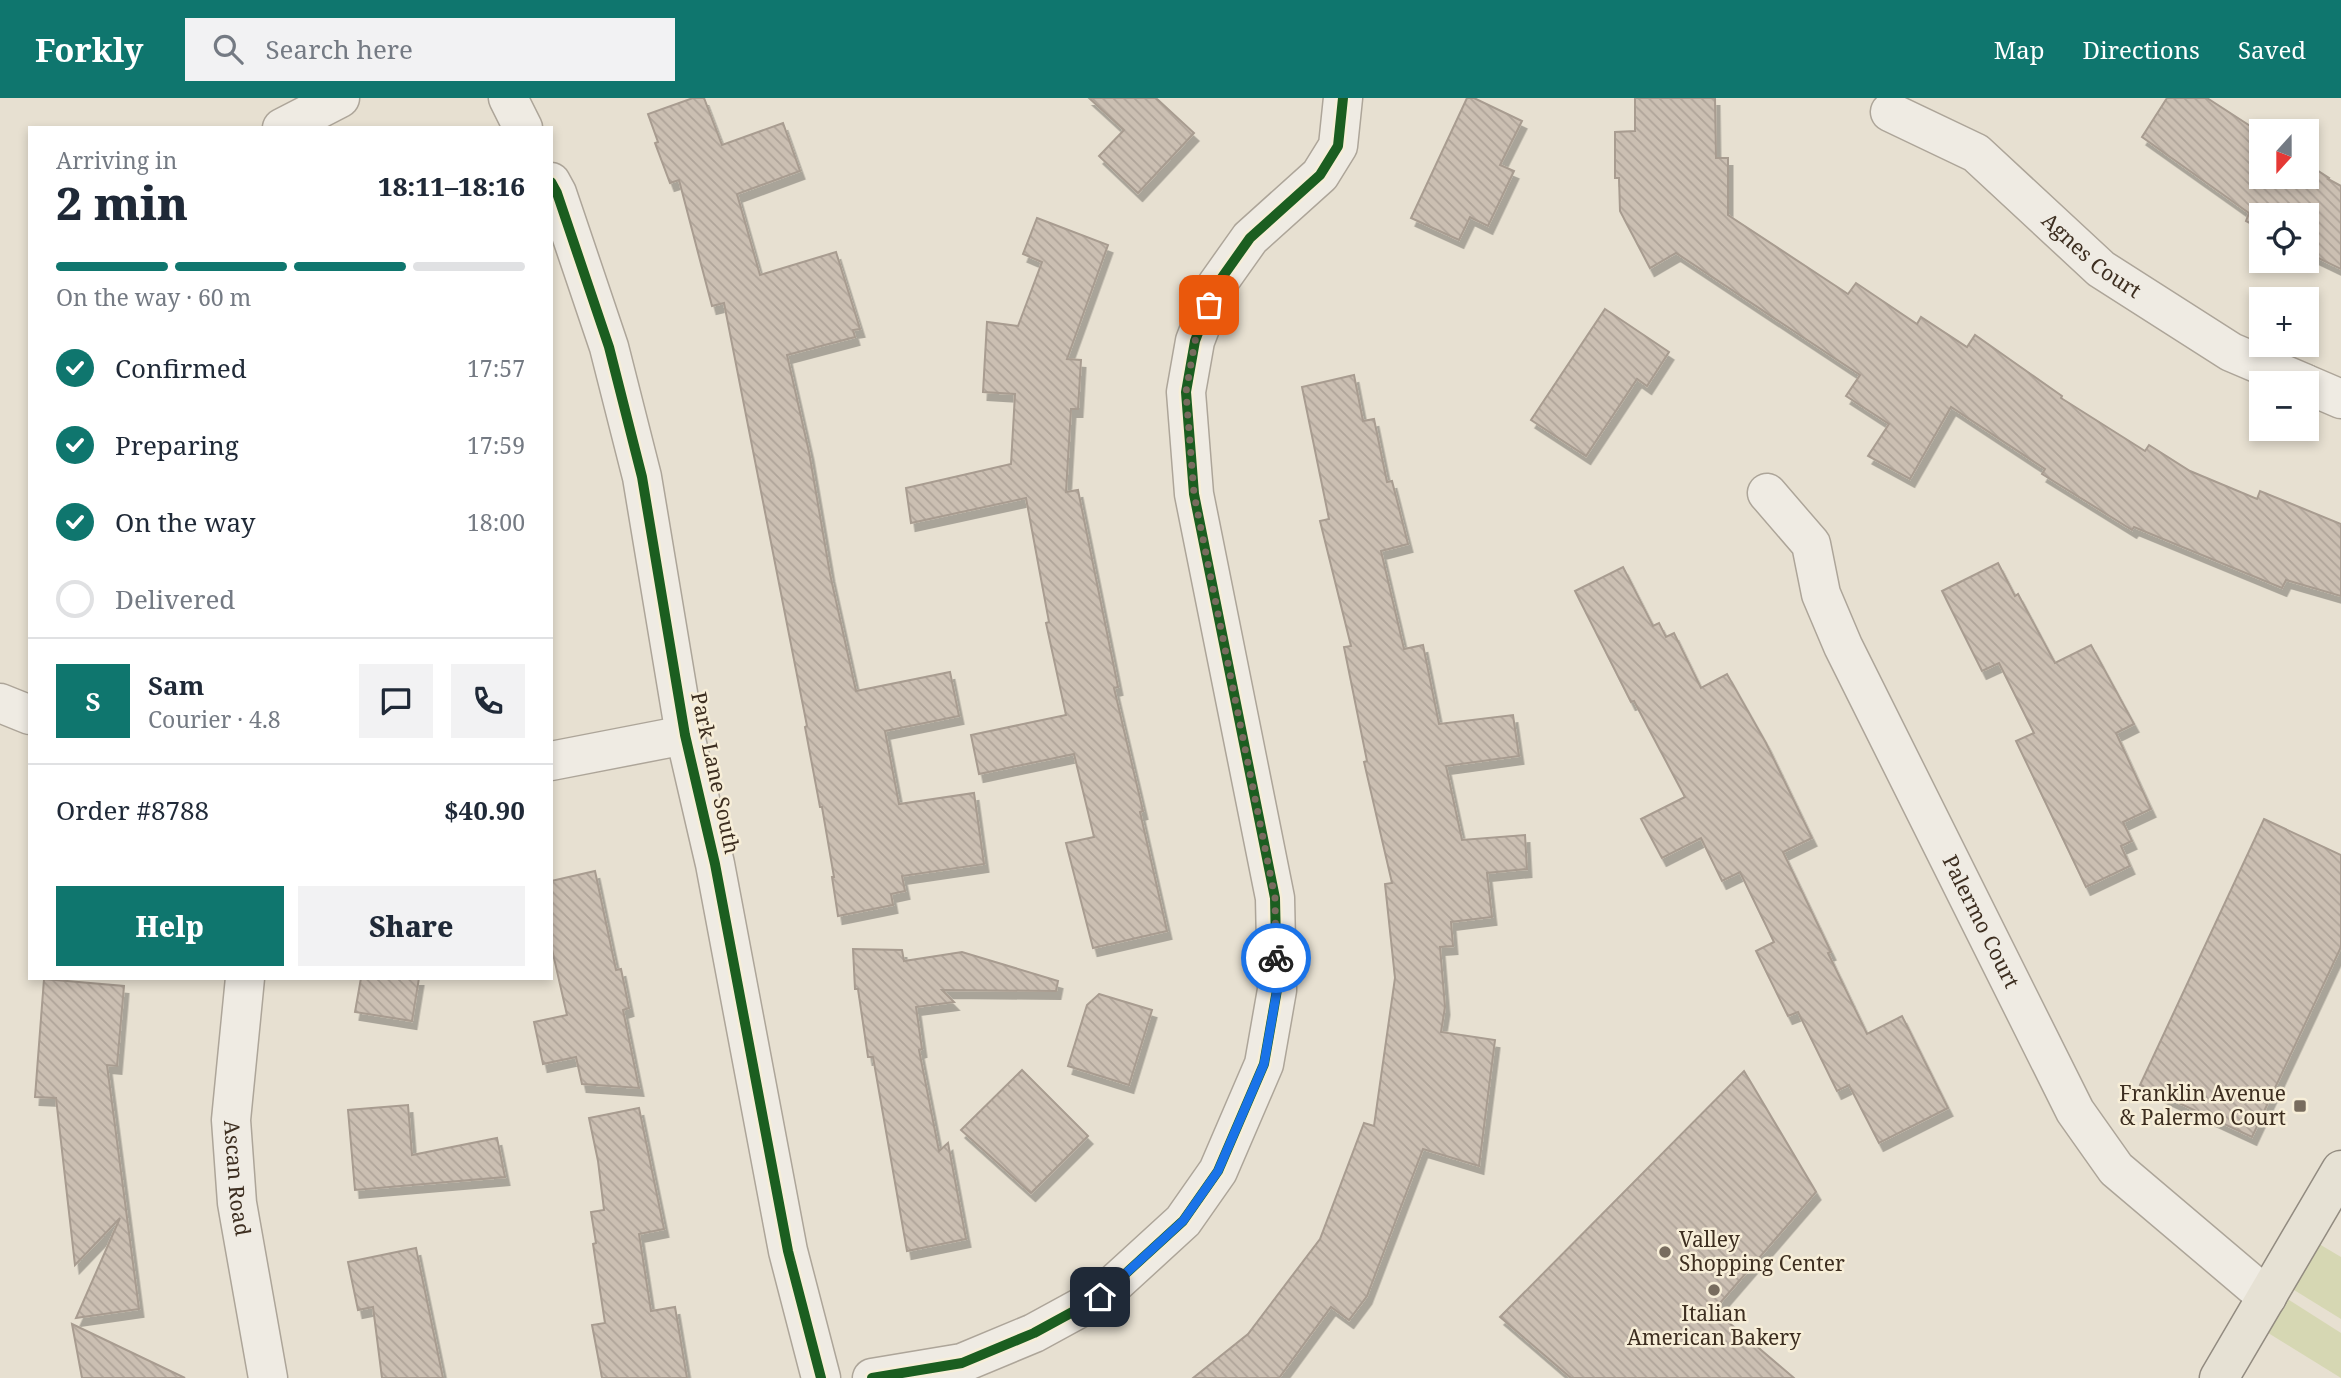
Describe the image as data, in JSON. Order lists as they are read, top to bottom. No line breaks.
{"streets":{"street":["Agnes Court","Park Lane South","Palermo Court","Ascan Road"]},"places":{"transit":["Franklin Avenue & Palermo Court"],"other":["Valley Shopping Center","Italian American Bakery"]},"north":"bottom","page":{"header":"Forkly","search":"Search here","nav":["Map","Directions","Saved"],"map_buttons":["+","−"],"heading":["2 min","Arriving in","18:11–18:16"],"panel":["Sam","Courier · 4.8","Order #8788","$40.90"],"bar":"On the way · 60 m","list":[["Confirmed","17:57"],["Preparing","17:59"],["On the way","18:00"],"Delivered"],"round":"S","buttons":["Help","Share"]}}
